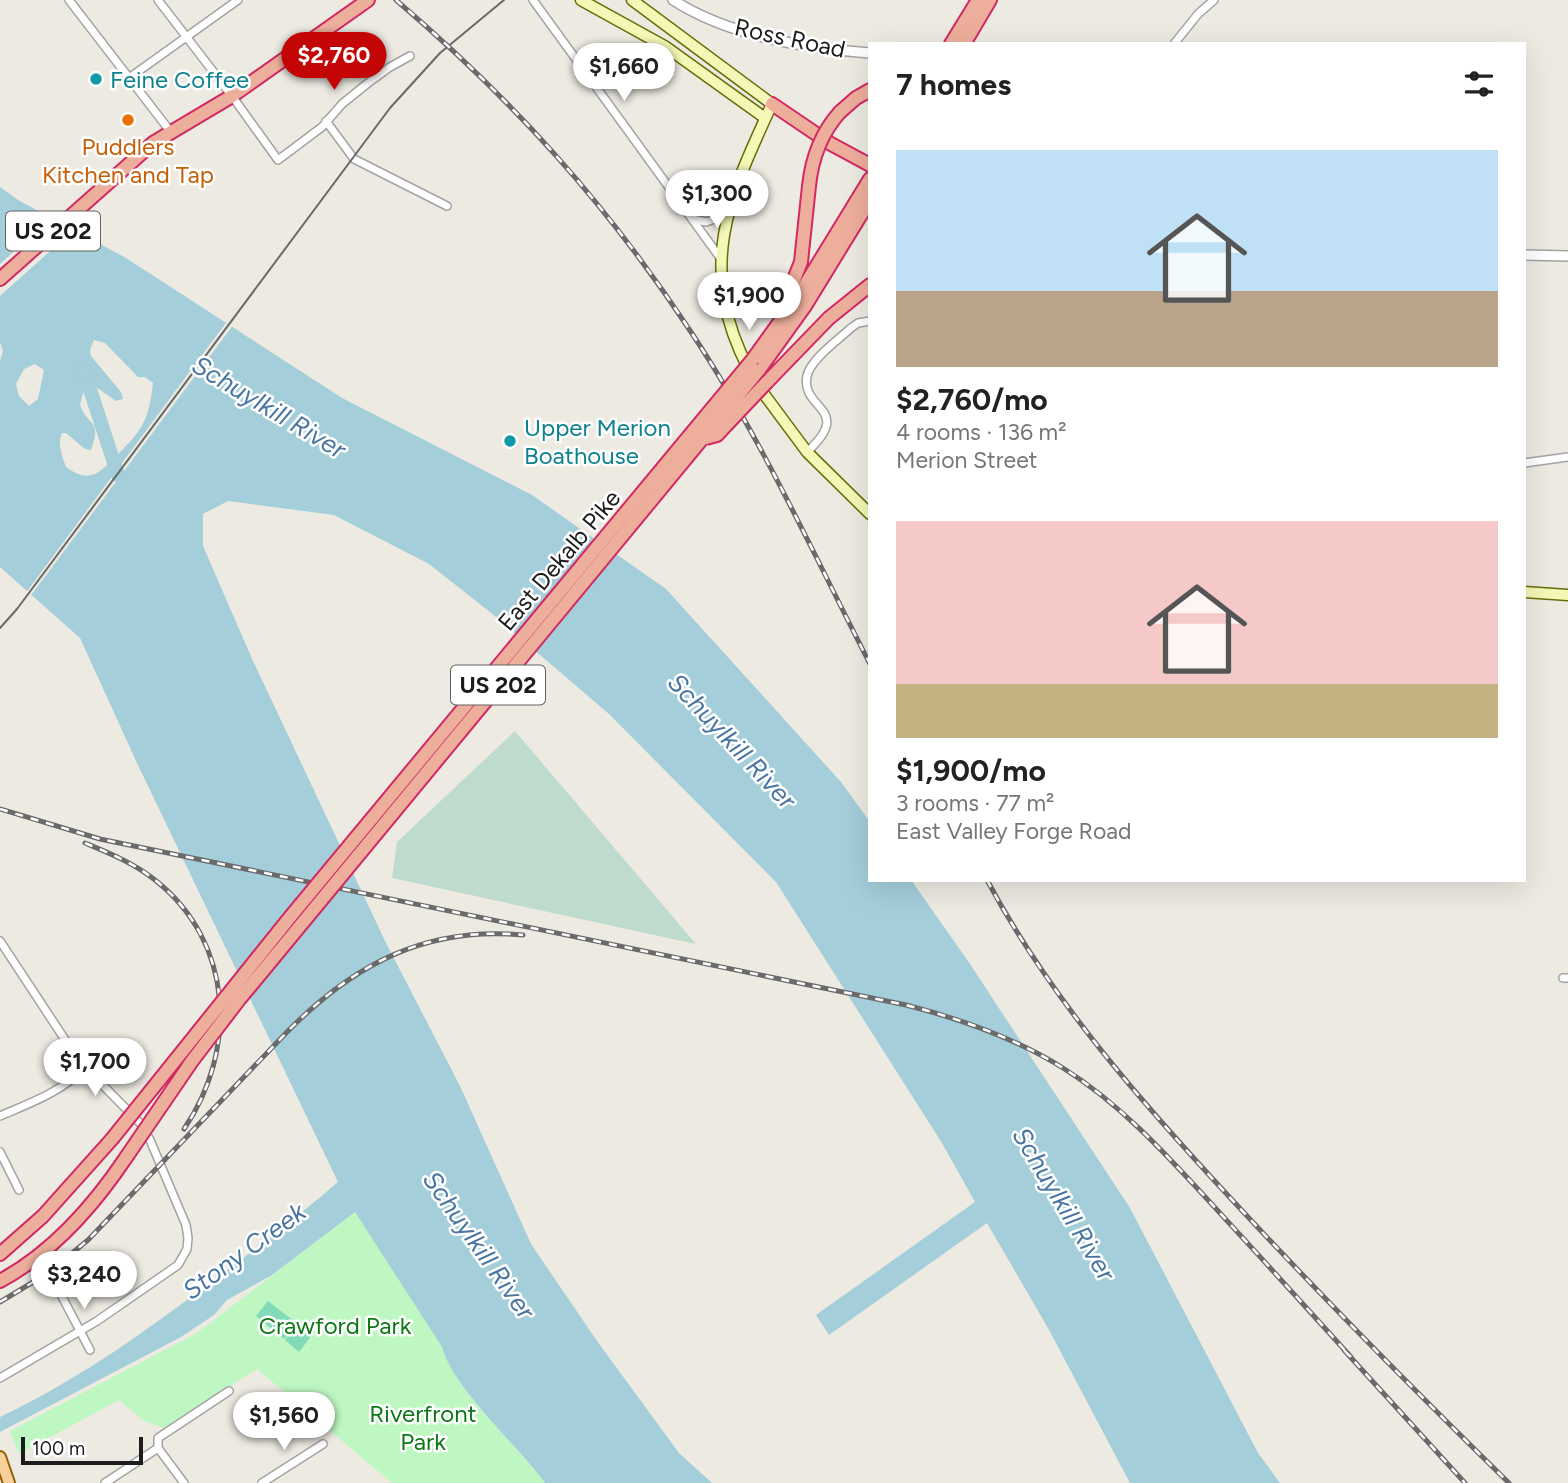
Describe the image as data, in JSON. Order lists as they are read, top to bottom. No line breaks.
{"streets":{"highway":["US 202","East Dekalb Pike"],"street":["Ross Road"]},"crossings":[["US 202","East Dekalb Pike"]],"water":["Schuylkill River","Stony Creek"],"parks":["Crawford Park","Riverfront Park"],"places":["Feine Coffee","Puddlers Kitchen and Tap","Upper Merion Boathouse"],"scale_bar":"100 m","page":{"price":["$2,760","$1,660","$1,300","$1,900","$1,700","$3,240","$1,560"],"heading":"7 homes","list":[{"name":"$2,760/mo","note":"4 rooms · 136 m² · Merion Street"},{"name":"$1,900/mo","note":"3 rooms · 77 m² · East Valley Forge Road"}],"scale":"100 m"}}
